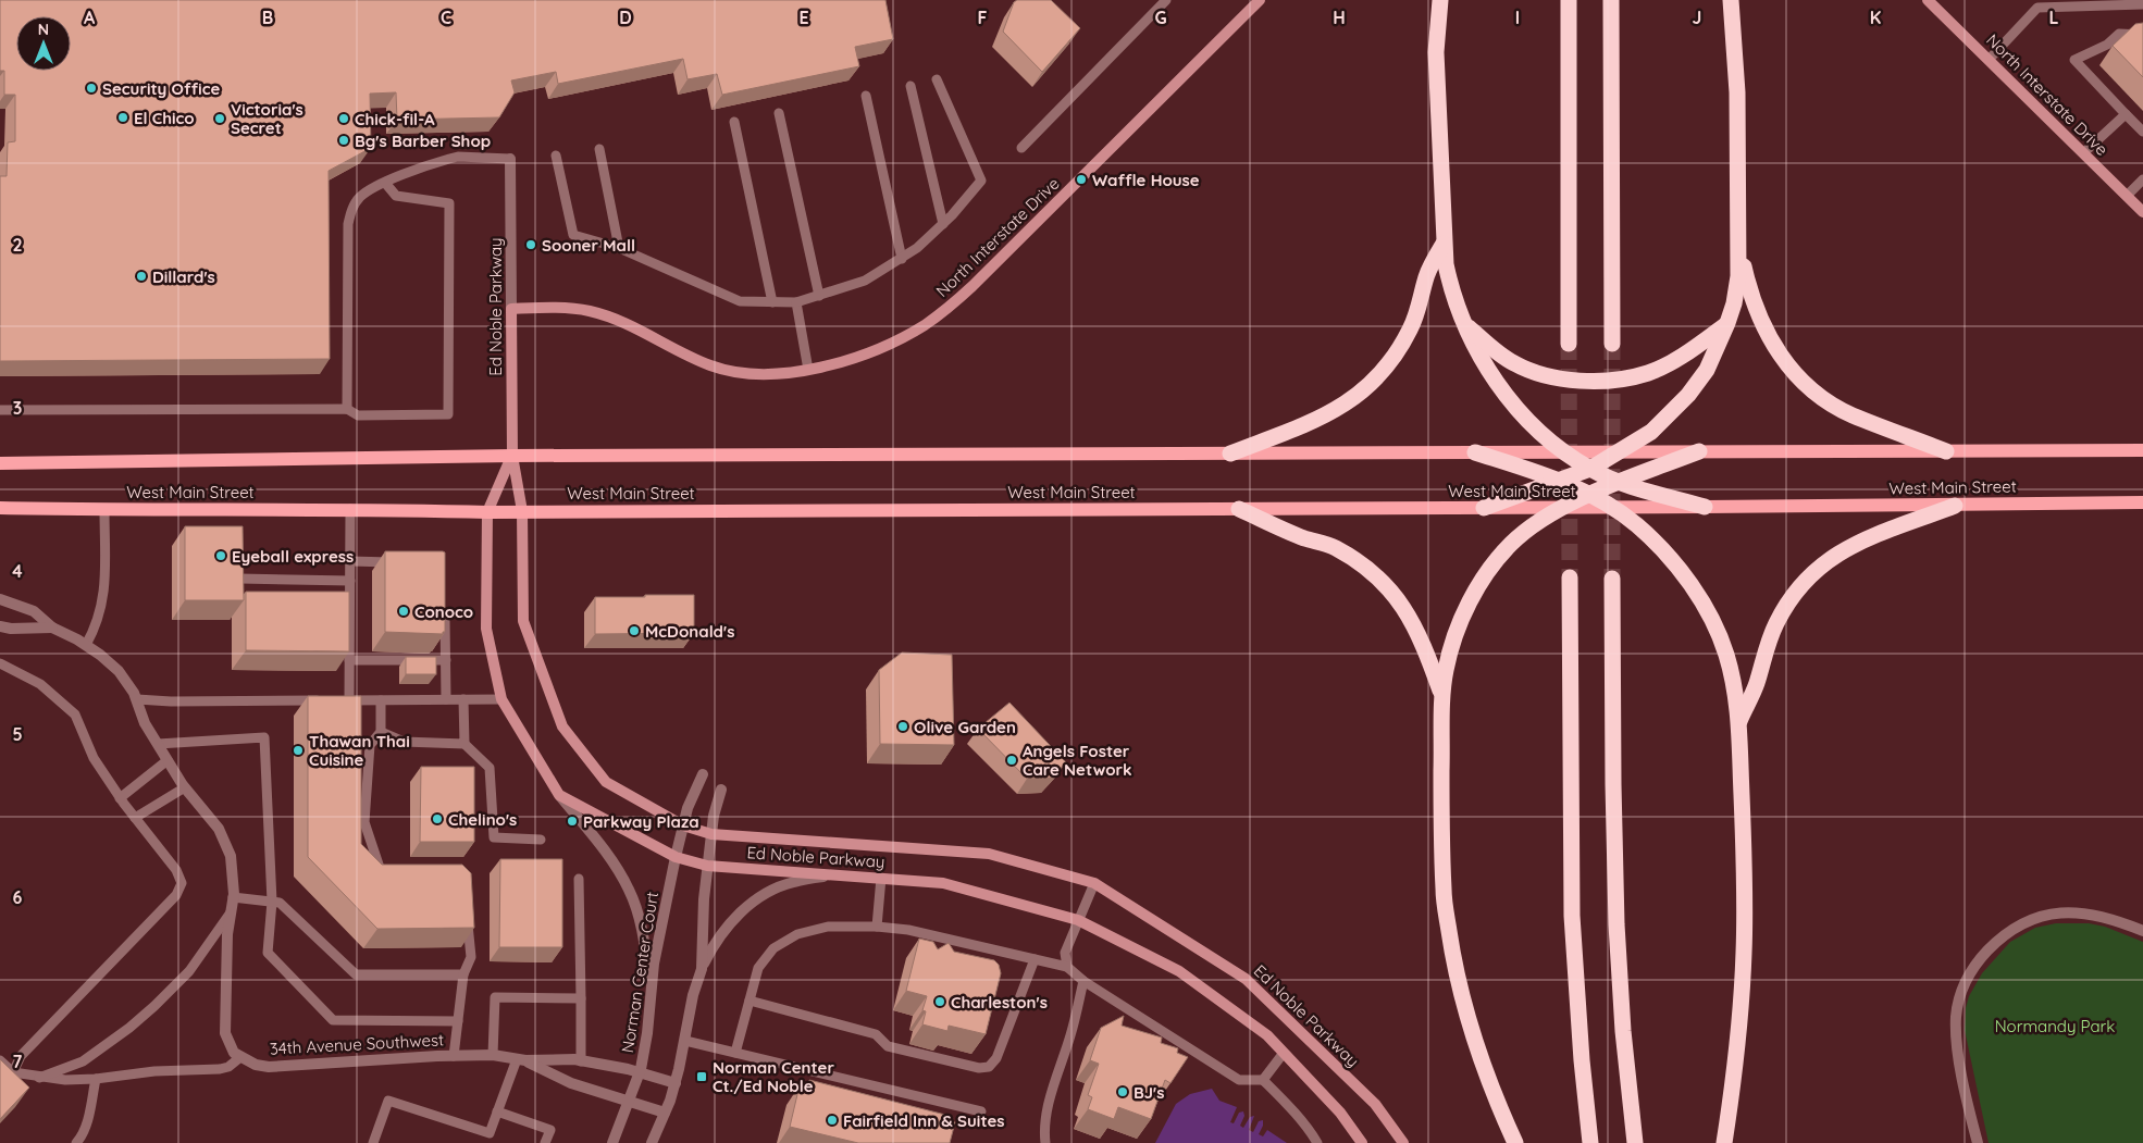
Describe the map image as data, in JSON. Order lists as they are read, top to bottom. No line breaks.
{"streets":{"main road":["North Interstate Drive","Ed Noble Parkway","West Main Street"],"street":["Norman Center Court","34th Avenue Southwest"]},"crossings":[["North Interstate Drive","Ed Noble Parkway"],["Ed Noble Parkway","West Main Street"],["Ed Noble Parkway","Norman Center Court"],["Norman Center Court","34th Avenue Southwest"]],"parks":["Normandy Park"],"places":{"other":["Security Office","El Chico","Victoria's Secret","Chick-fil-A","Bg's Barber Shop","Waffle House","Sooner Mall","Dillard's","Eyeball express","Conoco","McDonald's","Olive Garden","Thawan Thai Cuisine","Angels Foster Care Network","Chelino's","Parkway Plaza","Charleston's","BJ's","Fairfield Inn & Suites"],"transit":["Norman Center Ct./Ed Noble"]},"north":"top","grid":{"columns":["A","B","C","D","E","F","G","H","I","J","K","L"],"rows":["2","3","4","5","6","7"]}}
